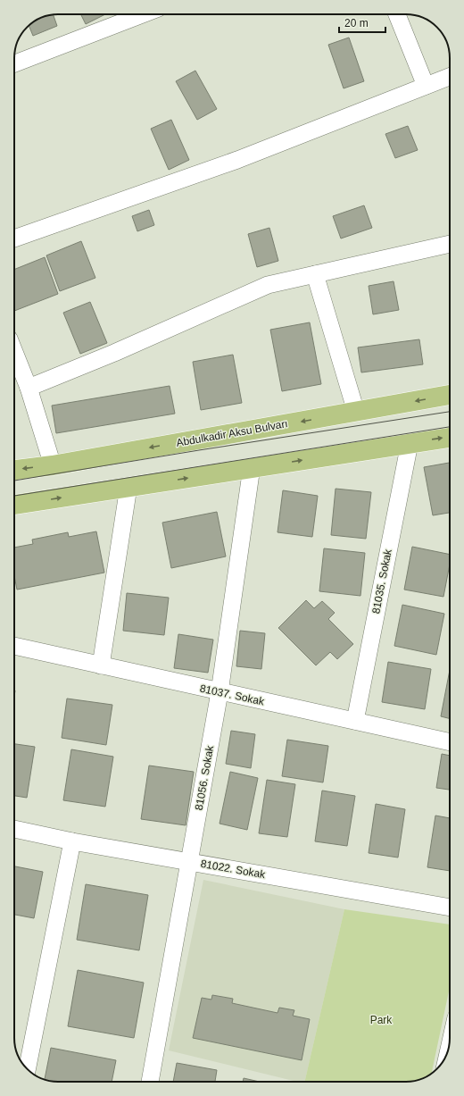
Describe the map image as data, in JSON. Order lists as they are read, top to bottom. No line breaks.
{"streets":{"main road":["Abdulkadir Aksu Bulvarı"],"street":["81035. Sokak","81037. Sokak","81056. Sokak","81022. Sokak"]},"crossings":[["81035. Sokak","81037. Sokak"],["81037. Sokak","81056. Sokak"],["81056. Sokak","81022. Sokak"]],"parks":["Park"],"scale_bar":"20 m"}
